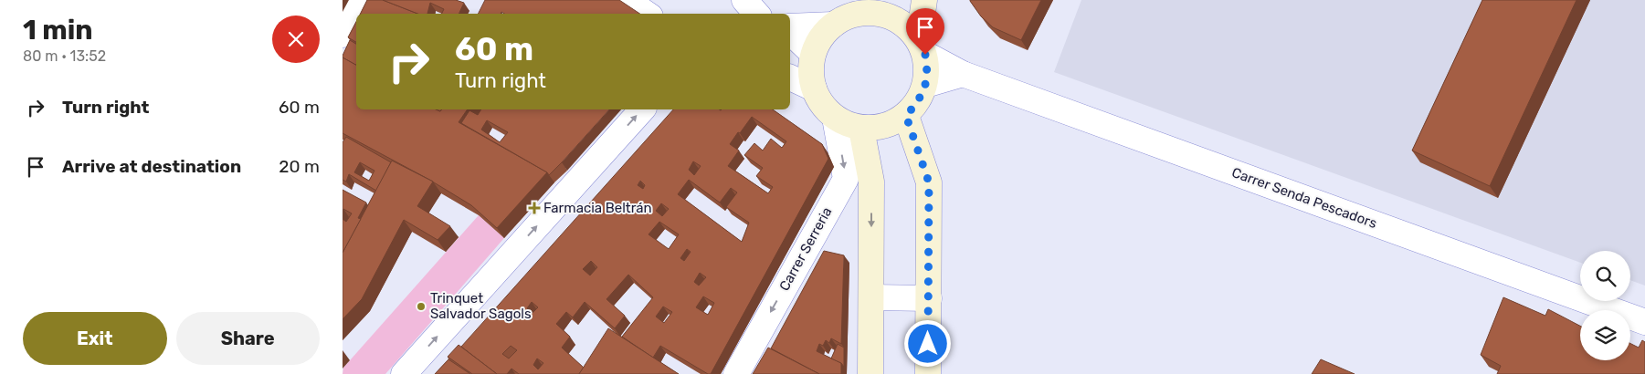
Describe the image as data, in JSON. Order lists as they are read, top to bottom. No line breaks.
{"streets":{"street":["Carrer Senda Pescadors","Carrer Serreria"]},"crossings":[["Carrer Senda Pescadors","Carrer Serreria"]],"one_way":["Carrer Serreria"],"places":{"health":["Farmacia Beltrán"],"other":["Trinquet Salvador Sagols"]},"page":{"heading":["1 min","80 m · 13:52"],"turn":["60 m","Turn right"],"list":[{"name":"Turn right","value":"60 m"},{"name":"Arrive at destination","value":"20 m"}],"buttons":["Exit","Share"]}}
